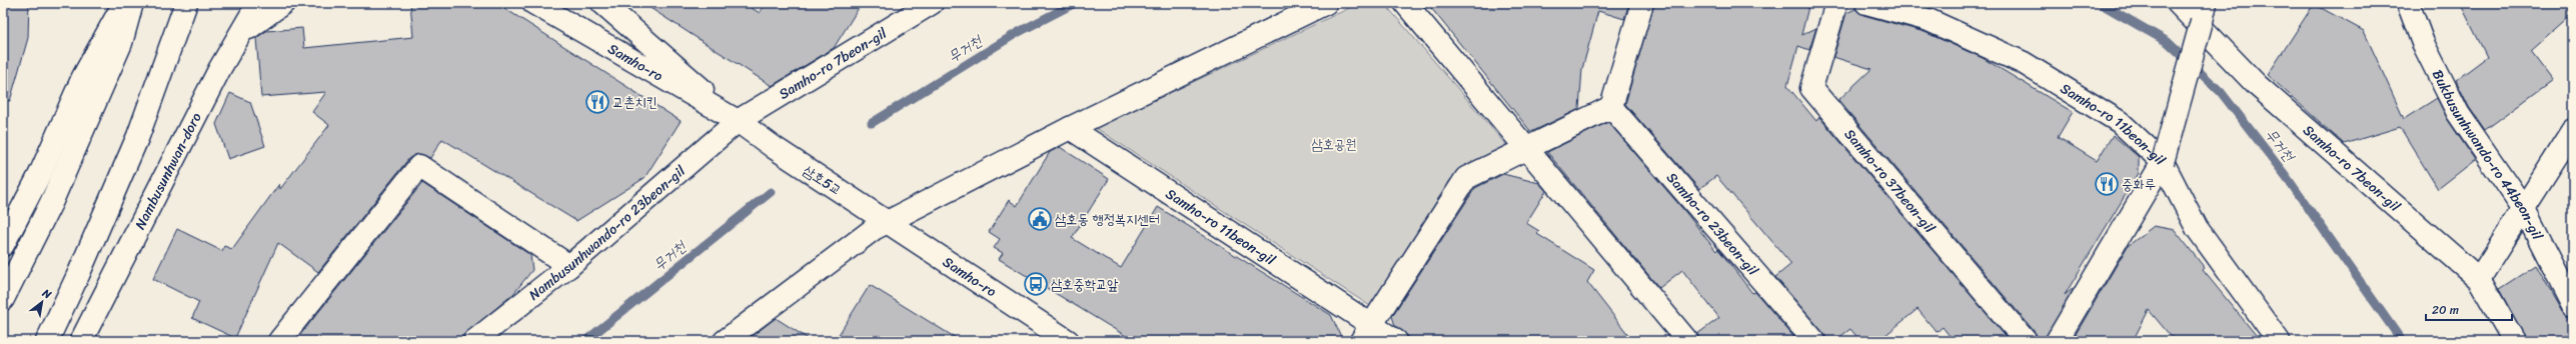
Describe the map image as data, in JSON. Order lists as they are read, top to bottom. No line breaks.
{"streets":{"main road":["Samho-ro","Samho-ro 7beon-gil","Samho-ro 11beon-gil","Bukbusunhwando-ro 44beon-gil","Nambusunhwan-doro","삼호5교","Samho-ro 37beon-gil","Samho-ro 23beon-gil","Nambusunhwando-ro 23beon-gil"]},"crossings":[["Samho-ro","Samho-ro 7beon-gil"],["Samho-ro","삼호5교"],["Samho-ro","Nambusunhwando-ro 23beon-gil"],["Samho-ro 7beon-gil","Nambusunhwando-ro 23beon-gil"]],"water":["무거천"],"parks":["삼호공원"],"places":{"restaurant":["교촌치킨","중화루"],"public building":["삼호동 행정복지센터"],"bus stop":["삼호중학교앞"]},"scale_bar":"20 m","north":"top right"}
